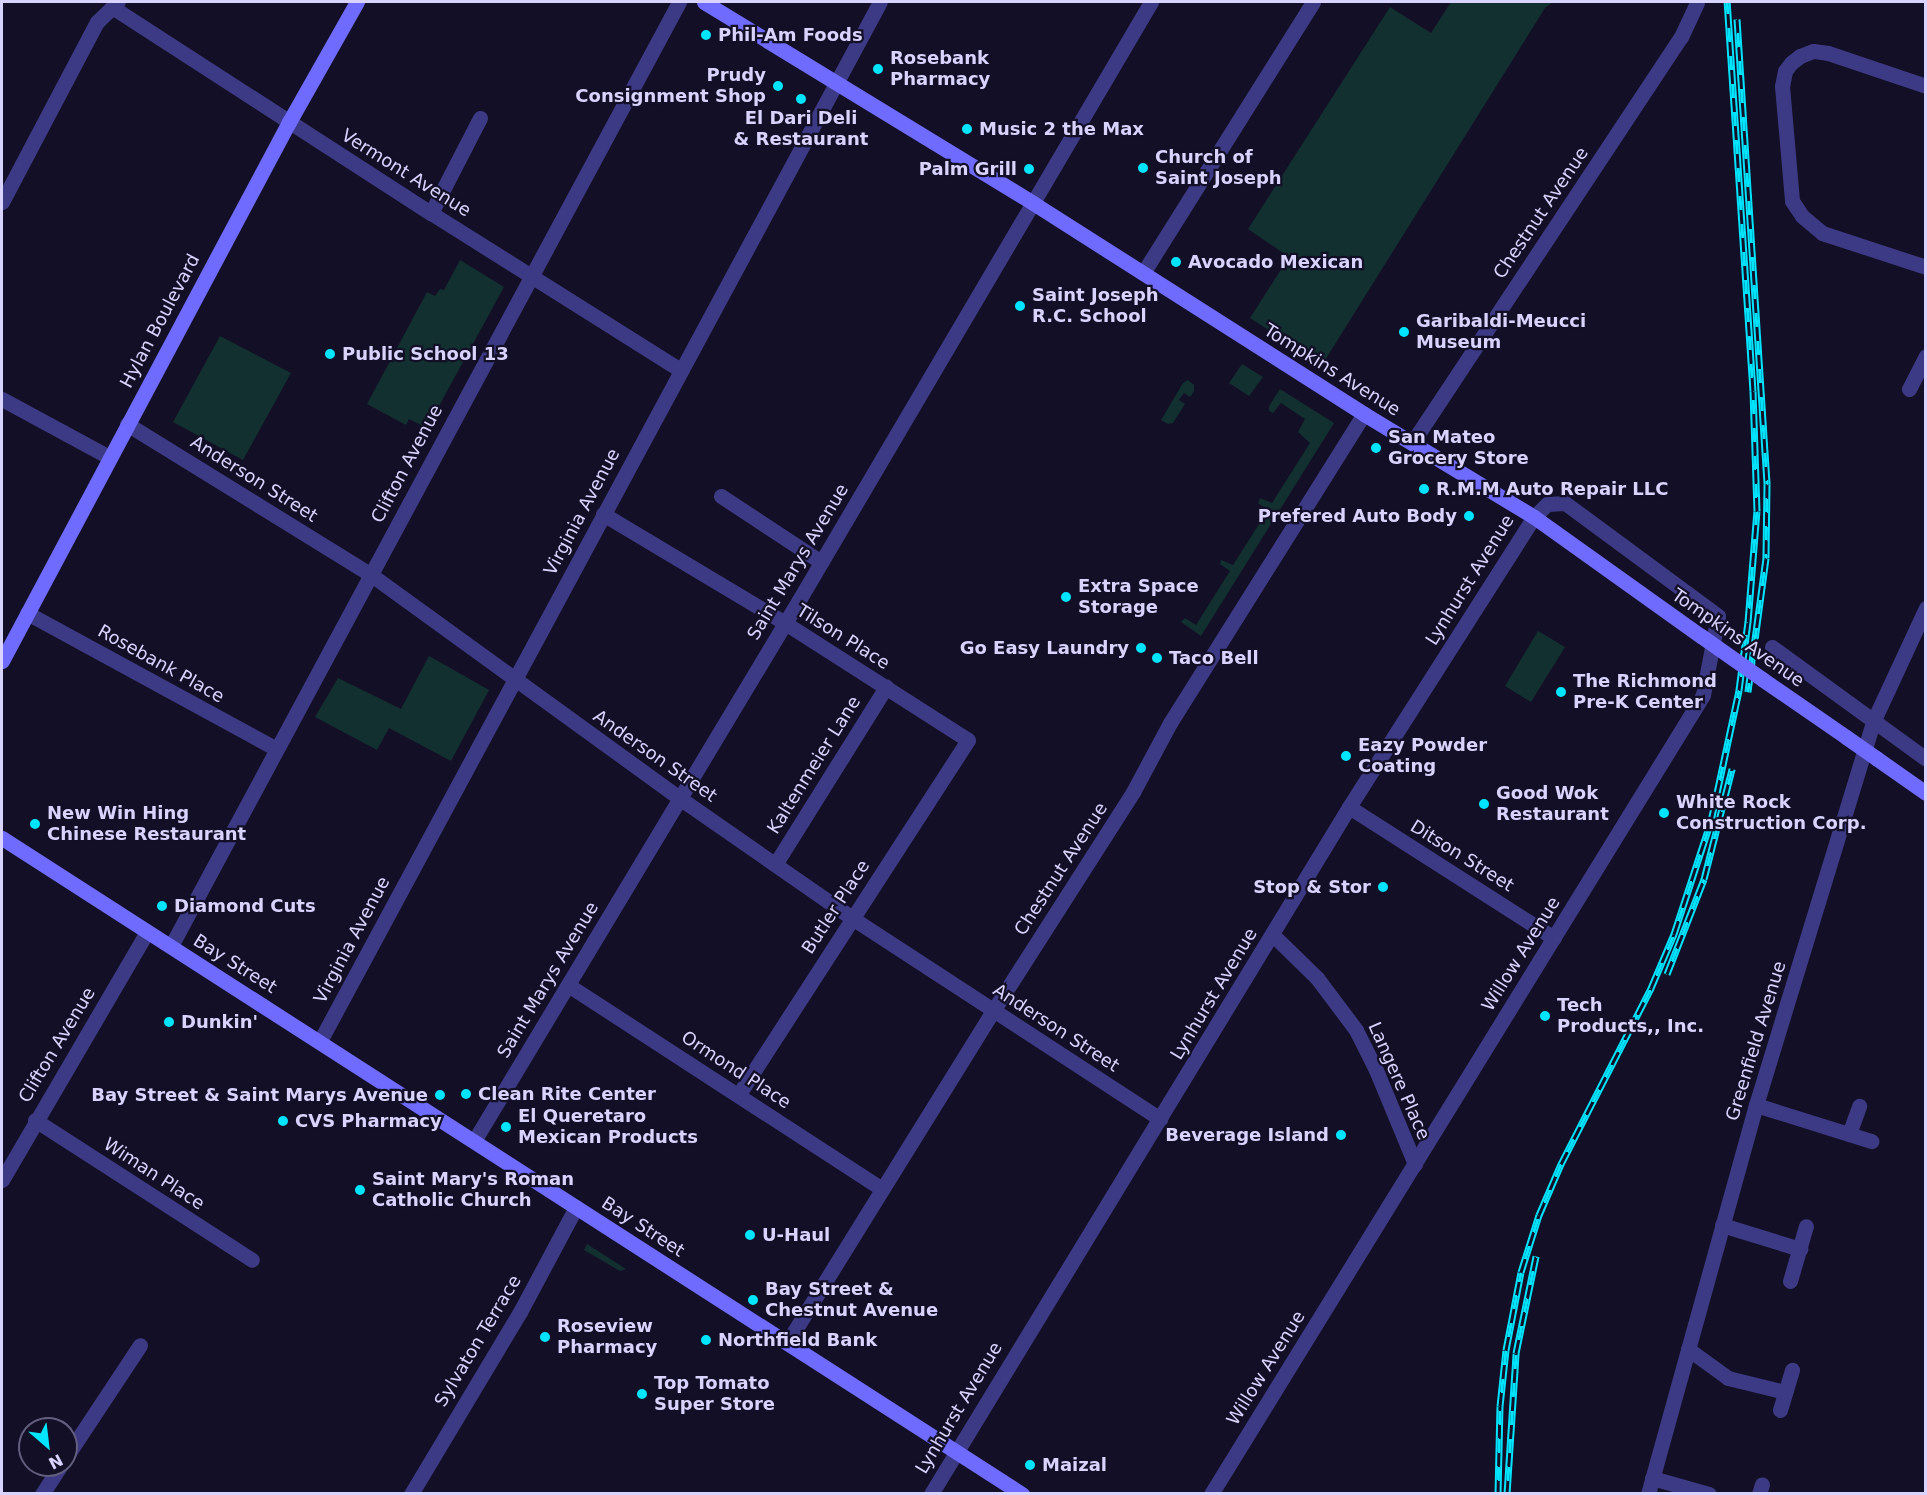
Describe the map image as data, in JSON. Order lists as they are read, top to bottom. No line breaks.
{"streets":{"main road":["Hylan Boulevard","Tompkins Avenue","Bay Street"],"street":["Vermont Avenue","Chestnut Avenue","Clifton Avenue","Anderson Street","Virginia Avenue","Saint Marys Avenue","Lynhurst Avenue","Tilson Place","Rosebank Place","Kaltenmeier Lane","Ditson Street","Butler Place","Willow Avenue","Greenfield Avenue","Ormond Place","Langere Place","Wiman Place","Sylvaton Terrace"]},"crossings":[["Vermont Avenue","Hylan Boulevard"],["Vermont Avenue","Clifton Avenue"],["Vermont Avenue","Virginia Avenue"],["Chestnut Avenue","Tompkins Avenue"],["Chestnut Avenue","Anderson Street"],["Chestnut Avenue","Bay Street"],["Chestnut Avenue","Ormond Place"],["Hylan Boulevard","Anderson Street"],["Hylan Boulevard","Rosebank Place"],["Tompkins Avenue","Virginia Avenue"],["Tompkins Avenue","Saint Marys Avenue"],["Tompkins Avenue","Lynhurst Avenue"],["Tompkins Avenue","Willow Avenue"],["Clifton Avenue","Anderson Street"],["Clifton Avenue","Rosebank Place"],["Clifton Avenue","Bay Street"],["Clifton Avenue","Wiman Place"],["Anderson Street","Virginia Avenue"],["Anderson Street","Saint Marys Avenue"],["Anderson Street","Lynhurst Avenue"],["Anderson Street","Kaltenmeier Lane"],["Anderson Street","Butler Place"],["Virginia Avenue","Tilson Place"],["Virginia Avenue","Bay Street"],["Saint Marys Avenue","Tilson Place"],["Saint Marys Avenue","Bay Street"],["Saint Marys Avenue","Ormond Place"],["Lynhurst Avenue","Ditson Street"],["Lynhurst Avenue","Willow Avenue"],["Lynhurst Avenue","Bay Street"],["Lynhurst Avenue","Langere Place"],["Tilson Place","Kaltenmeier Lane"],["Tilson Place","Butler Place"],["Ditson Street","Willow Avenue"],["Butler Place","Ormond Place"],["Willow Avenue","Langere Place"],["Bay Street","Sylvaton Terrace"]],"places":["Phil-Am Foods","Rosebank Pharmacy","Prudy Consignment Shop","El Dari Deli & Restaurant","Music 2 the Max","Church of Saint Joseph","Palm Grill","Avocado Mexican","Saint Joseph R.C. School","Garibaldi-Meucci Museum","Public School 13","San Mateo Grocery Store","R.M.M Auto Repair LLC","Prefered Auto Body","Extra Space Storage","Go Easy Laundry","Taco Bell","The Richmond Pre-K Center","Eazy Powder Coating","Good Wok Restaurant","White Rock Construction Corp.","New Win Hing Chinese Restaurant","Stop & Stor","Diamond Cuts","Tech Products,, Inc.","Dunkin'","Clean Rite Center","Bay Street & Saint Marys Avenue","CVS Pharmacy","El Queretaro Mexican Products","Beverage Island","Saint Mary's Roman Catholic Church","U-Haul","Bay Street & Chestnut Avenue","Roseview Pharmacy","Northfield Bank","Top Tomato Super Store","Maizal"],"north":"bottom right"}
